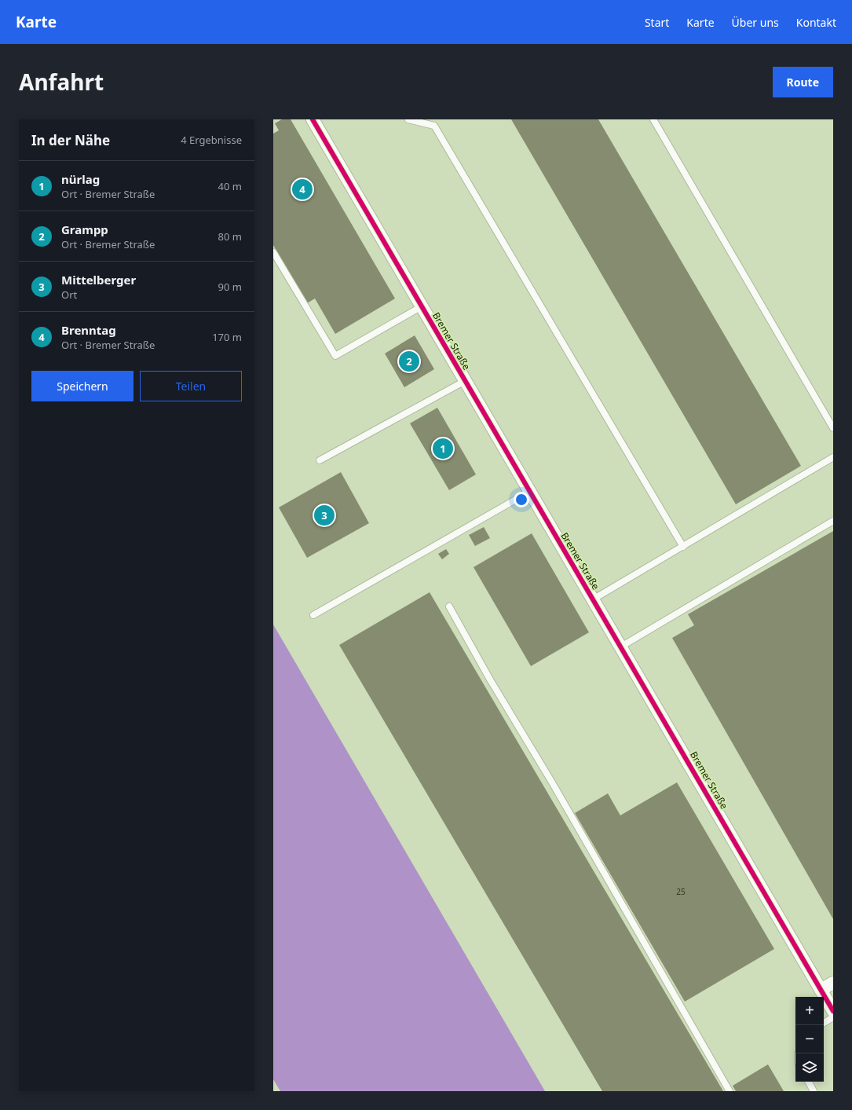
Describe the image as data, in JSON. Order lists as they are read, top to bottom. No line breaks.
{"streets":{"street":["Bremer Straße"]},"house_numbers":["25"],"page":{"header":"Karte","nav":["Start","Karte","Über uns","Kontakt"],"title":"Anfahrt","buttons":["Route",["Speichern","Teilen"]],"heading":["In der Nähe","4 Ergebnisse"],"list":[{"mark":"1","name":"nürlag","note":"Ort · Bremer Straße","value":"40 m"},{"mark":"2","name":"Grampp","note":"Ort · Bremer Straße","value":"80 m"},{"mark":"3","name":"Mittelberger","note":"Ort","value":"90 m"},{"mark":"4","name":"Brenntag","note":"Ort · Bremer Straße","value":"170 m"}],"pins":["4","2","1","3"],"map_buttons":["+","−"]}}
